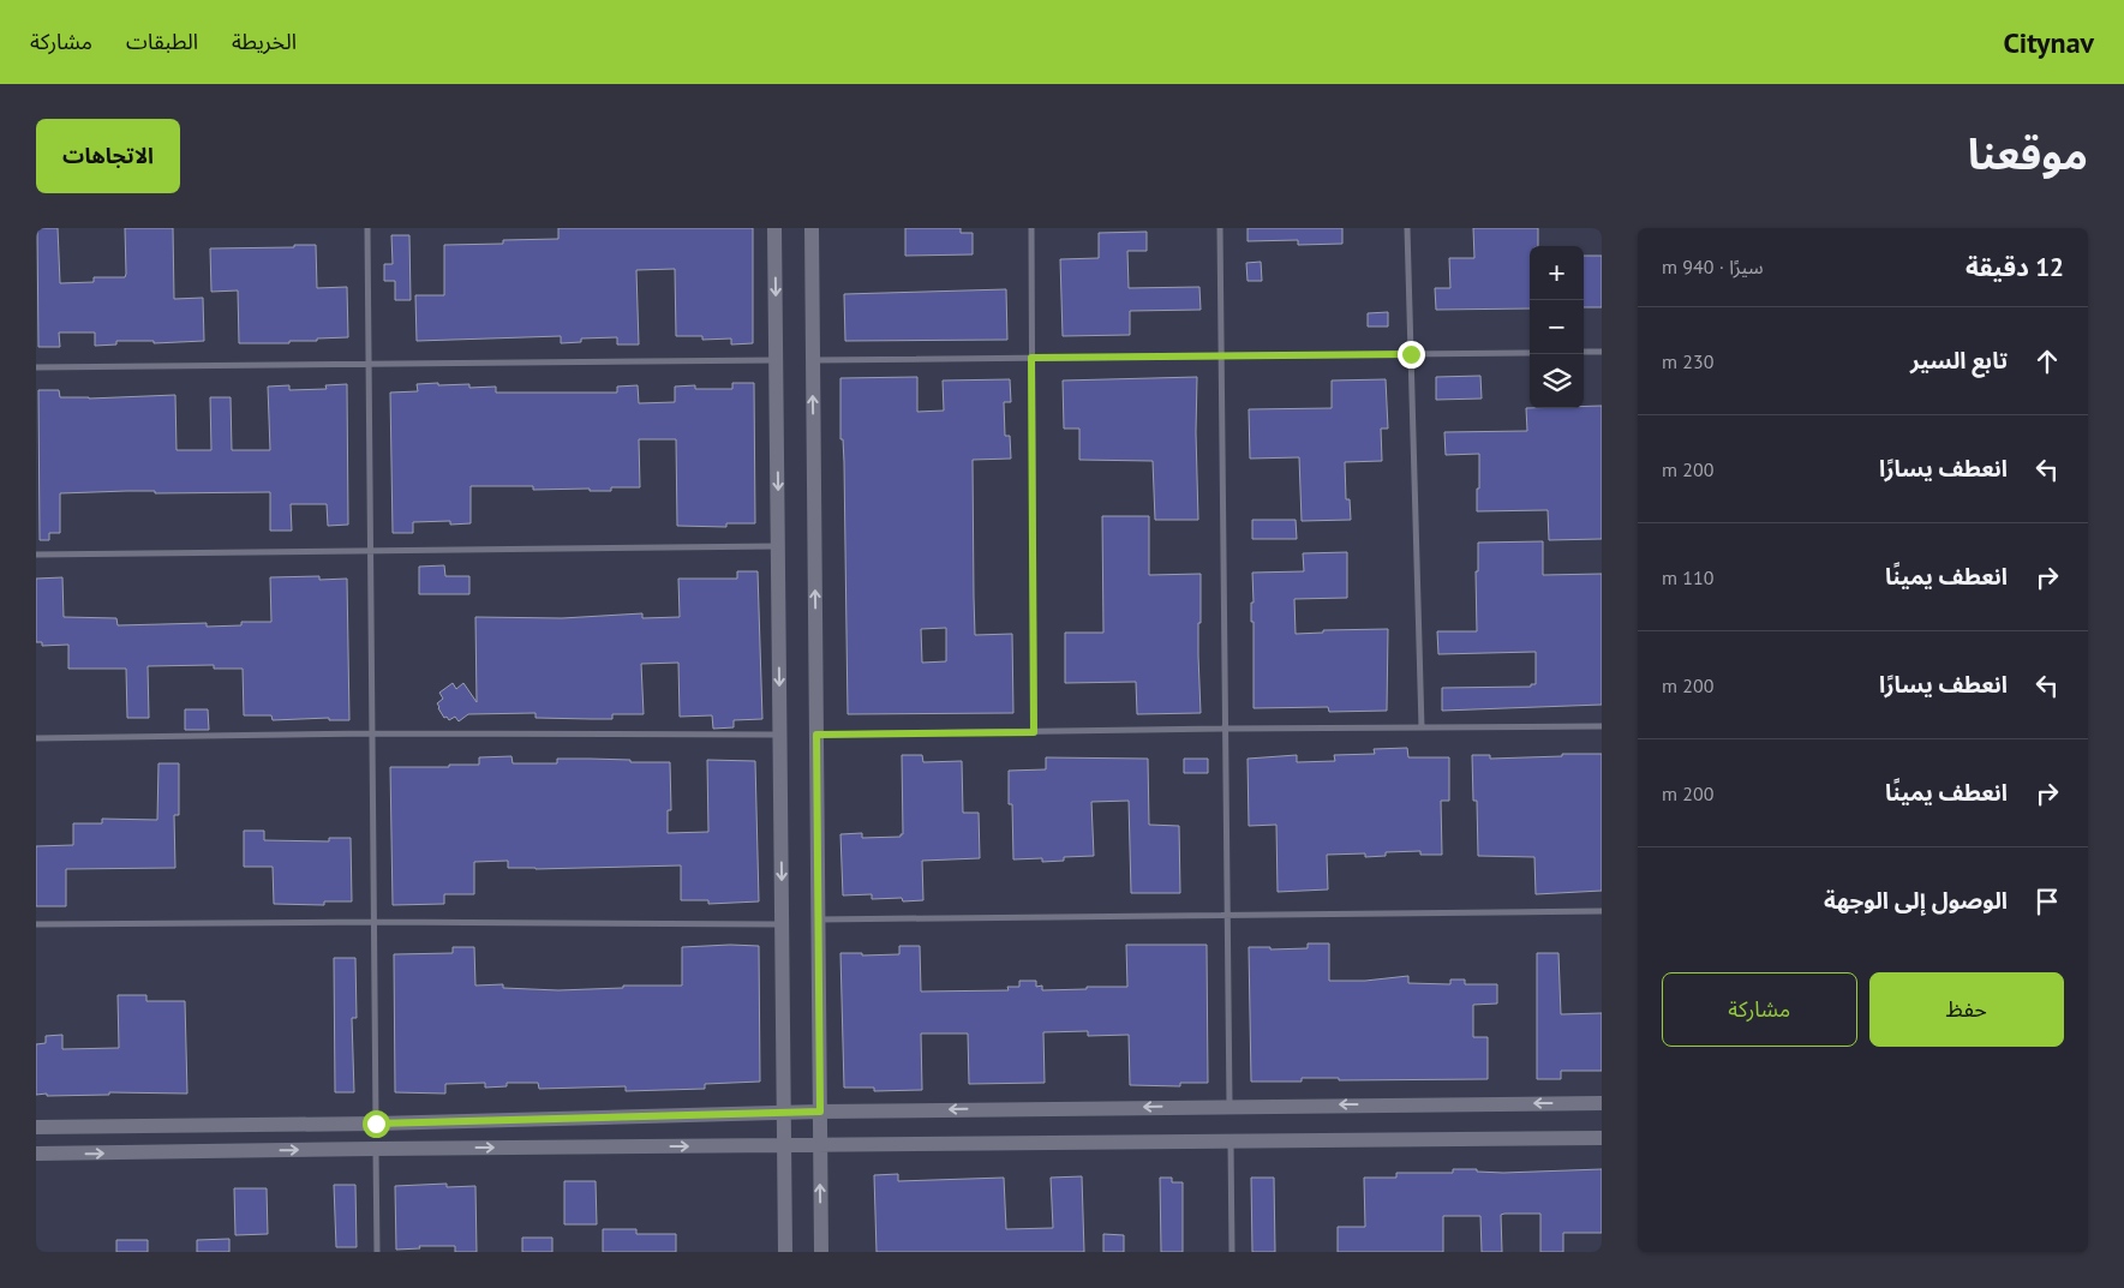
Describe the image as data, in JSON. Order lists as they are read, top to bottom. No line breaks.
{"page":{"header":"Citynav","nav":["الخريطة","الطبقات","مشاركة"],"title":"موقعنا","buttons":["الاتجاهات",["حفظ","مشاركة"]],"heading":["12 دقيقة","سيرًا · 940 m"],"map_buttons":["+","−"],"list":[["تابع السير","230 m"],["انعطف يسارًا","200 m"],["انعطف يمينًا","110 m"],["انعطف يسارًا","200 m"],["انعطف يمينًا","200 m"],"الوصول إلى الوجهة"]}}
